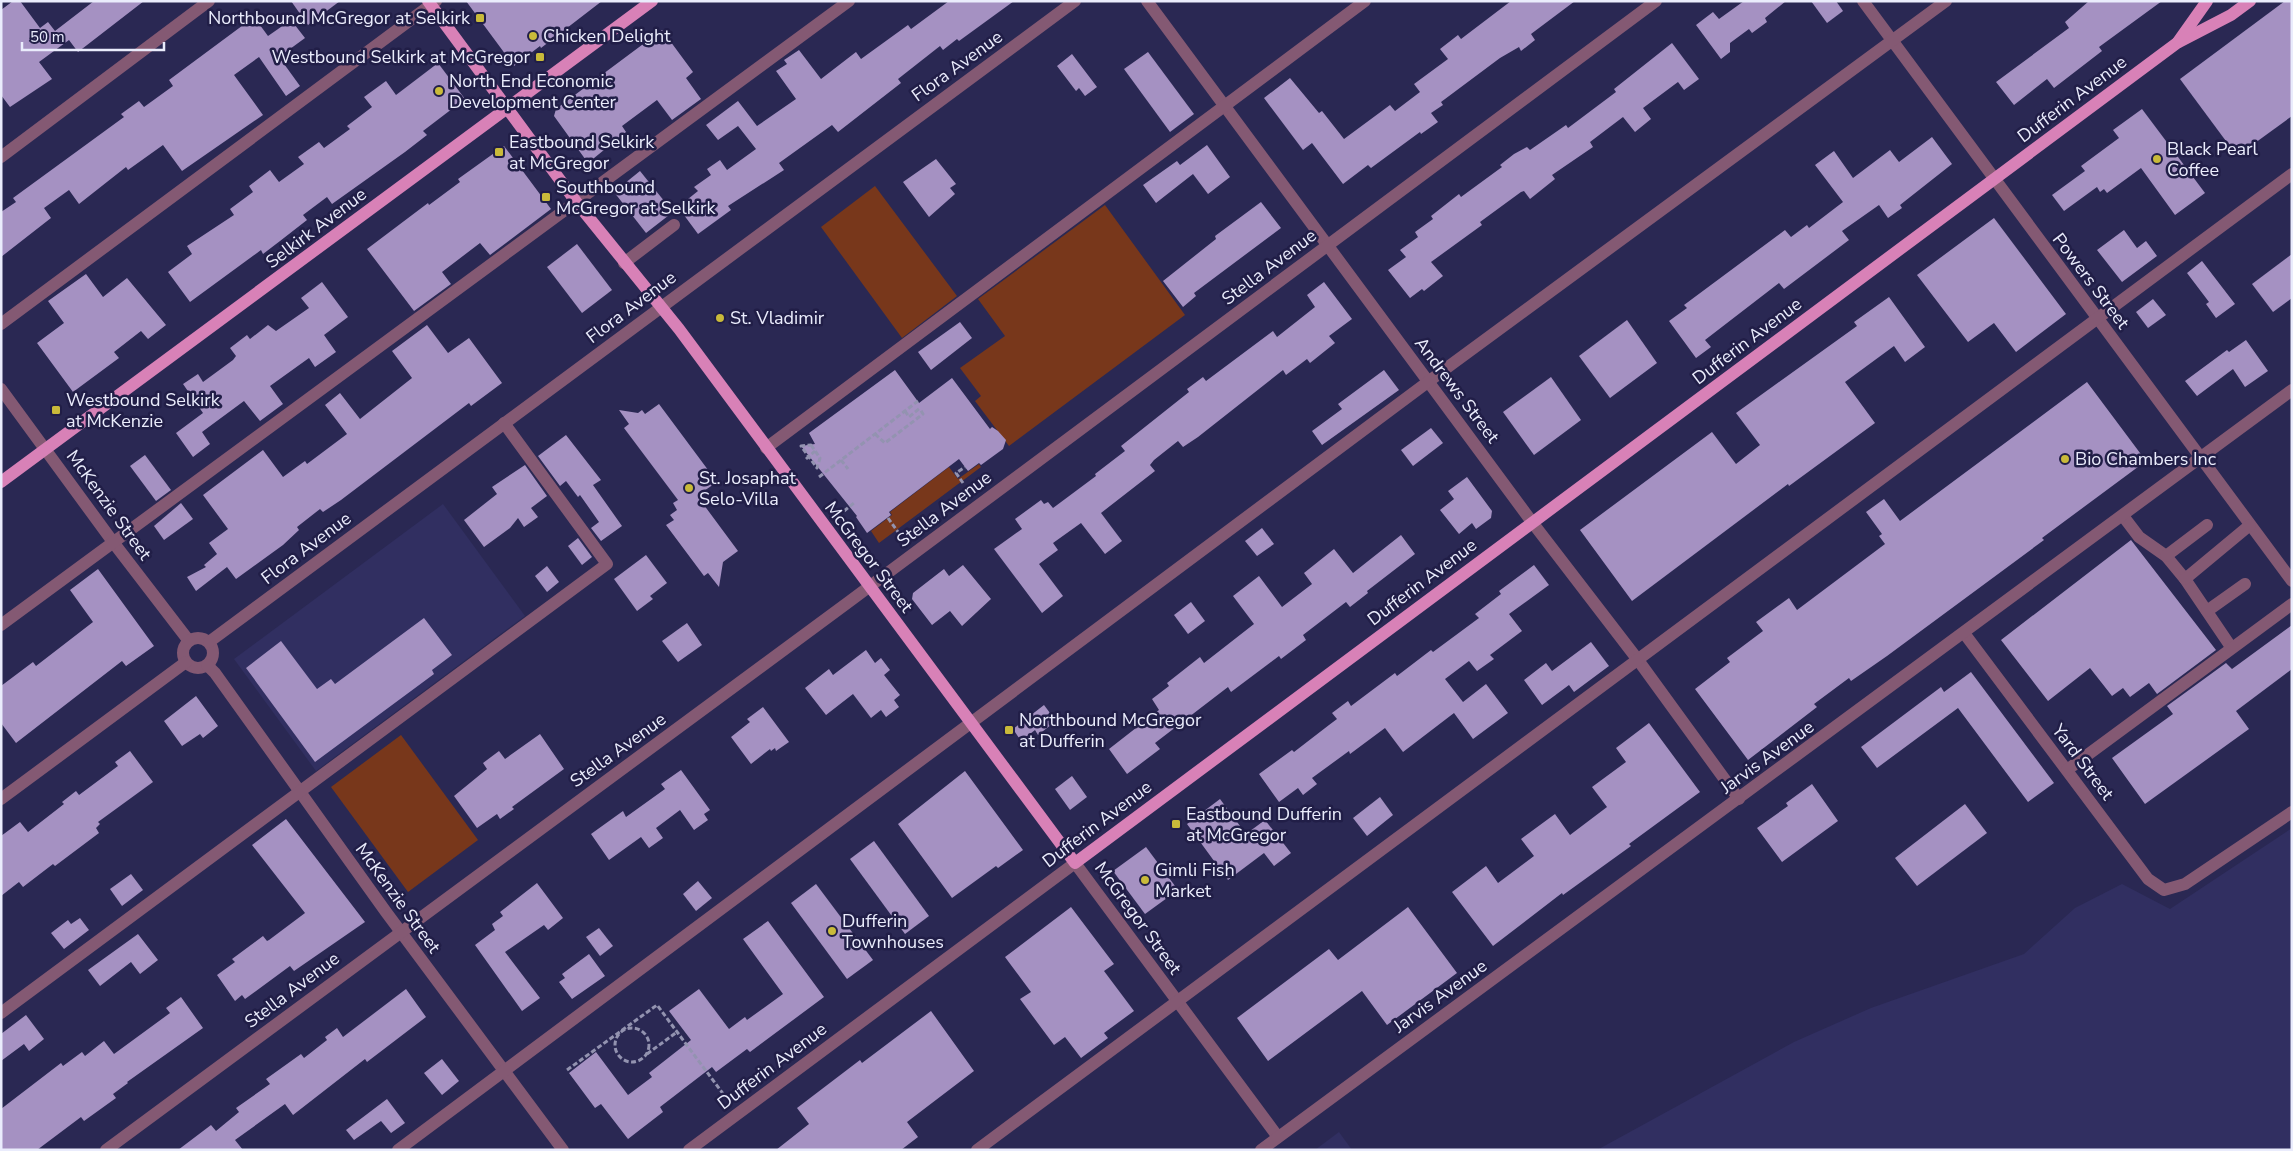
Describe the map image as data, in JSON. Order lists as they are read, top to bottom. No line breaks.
{"streets":{"main road":["Dufferin Avenue","Selkirk Avenue","McGregor Street"],"street":["Flora Avenue","Stella Avenue","Powers Street","Andrews Street","McKenzie Street","Jarvis Avenue","Yard Street"]},"crossings":[["Flora Avenue","McKenzie Street"],["Flora Avenue","McGregor Street"],["Dufferin Avenue","Powers Street"],["Dufferin Avenue","Andrews Street"],["Dufferin Avenue","McGregor Street"],["Selkirk Avenue","McKenzie Street"],["Selkirk Avenue","McGregor Street"],["Stella Avenue","Andrews Street"],["Stella Avenue","McKenzie Street"],["Stella Avenue","McGregor Street"],["Powers Street","Jarvis Avenue"],["Andrews Street","Jarvis Avenue"],["McGregor Street","Jarvis Avenue"],["Jarvis Avenue","Yard Street"]],"places":{"transit":["Northbound McGregor at Selkirk","Westbound Selkirk at McGregor","Eastbound Selkirk at McGregor","Southbound McGregor at Selkirk","Westbound Selkirk at McKenzie","Northbound McGregor at Dufferin","Eastbound Dufferin at McGregor"],"other":["Chicken Delight","North End Economic Development Center","Black Pearl Coffee","St. Vladimir","Bio Chambers Inc","St. Josaphat Selo-Villa","Gimli Fish Market","Dufferin Townhouses"]},"scale_bar":"50 m"}
